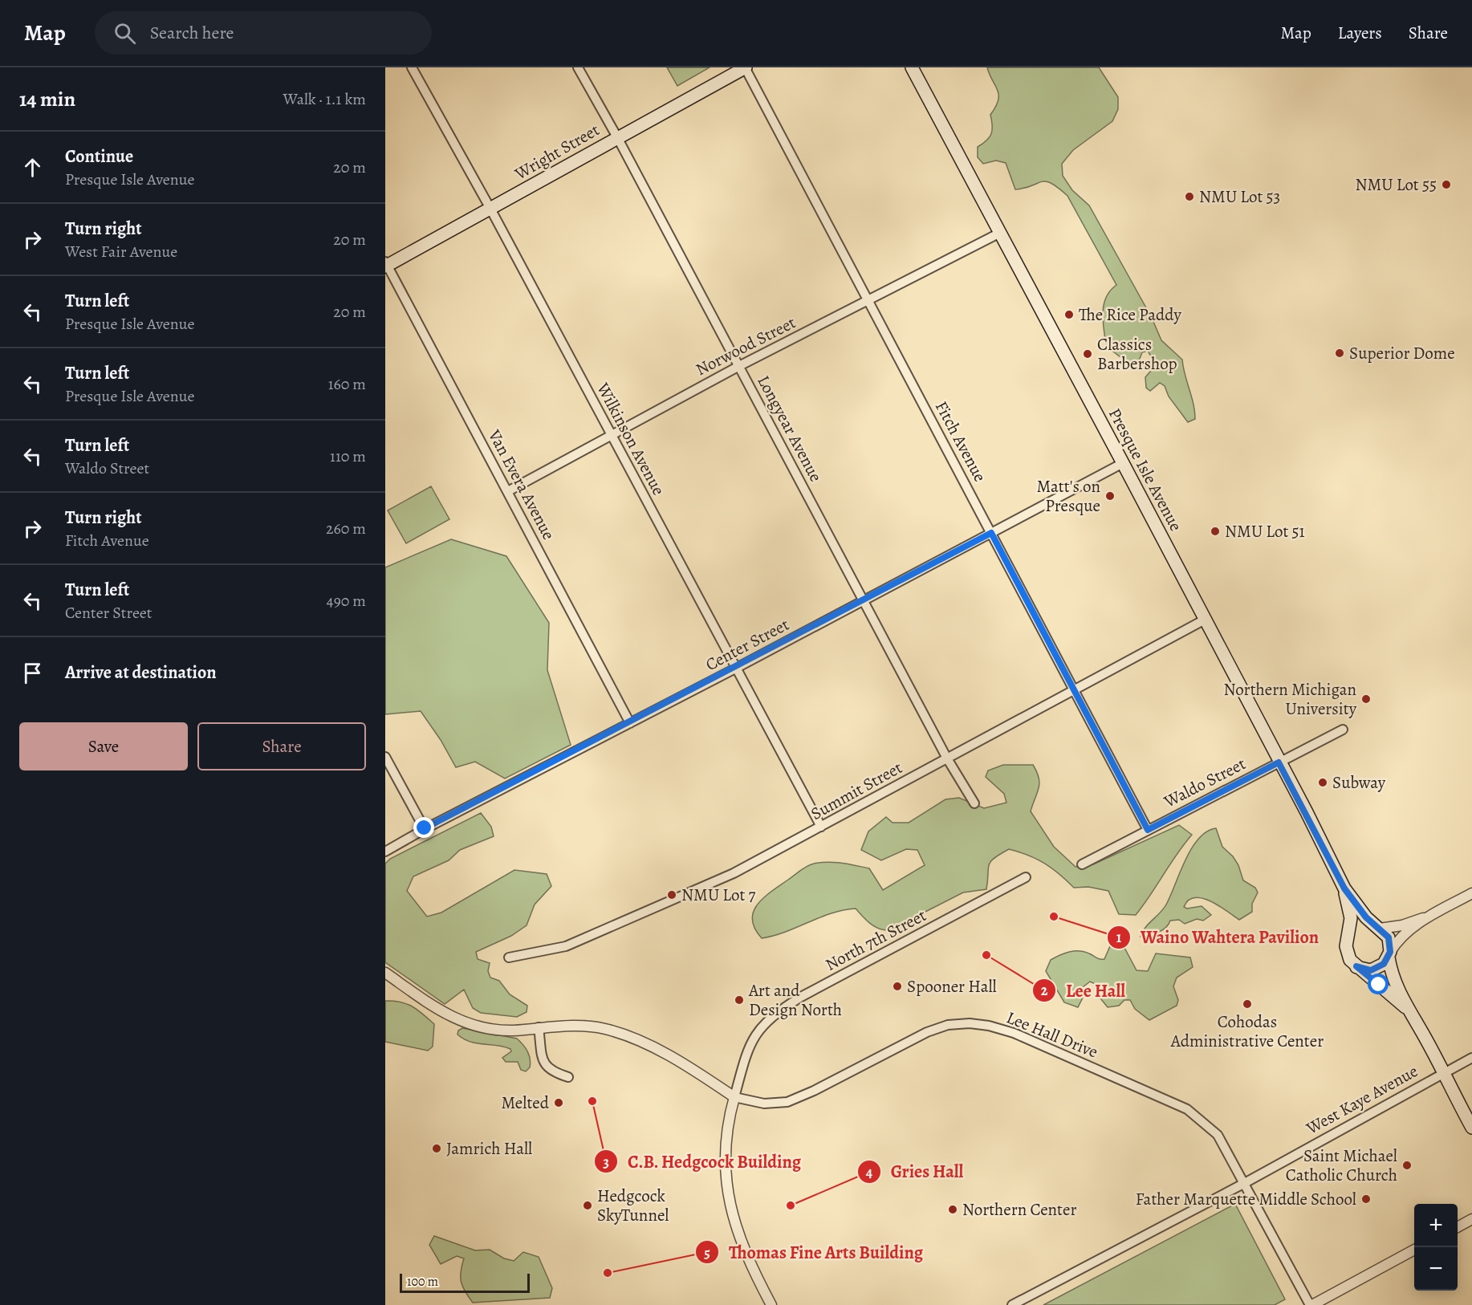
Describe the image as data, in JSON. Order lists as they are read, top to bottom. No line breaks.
{"streets":{"main road":["Wright Street","Presque Isle Avenue"],"street":["Norwood Street","Longyear Avenue","Wilkinson Avenue","Fitch Avenue","Van Evera Avenue","Center Street","Waldo Street","Summit Street","North 7th Street","Lee Hall Drive","West Kaye Avenue"]},"crossings":[["Wright Street","Longyear Avenue"],["Wright Street","Wilkinson Avenue"],["Wright Street","Fitch Avenue"],["Wright Street","Van Evera Avenue"],["Norwood Street","Longyear Avenue"],["Norwood Street","Wilkinson Avenue"],["Norwood Street","Fitch Avenue"],["Norwood Street","Presque Isle Avenue"],["Norwood Street","Van Evera Avenue"],["Longyear Avenue","Center Street"],["Longyear Avenue","Summit Street"],["Wilkinson Avenue","Center Street"],["Wilkinson Avenue","Summit Street"],["Fitch Avenue","Center Street"],["Fitch Avenue","Waldo Street"],["Fitch Avenue","Summit Street"],["Presque Isle Avenue","Center Street"],["Presque Isle Avenue","Waldo Street"],["Presque Isle Avenue","Summit Street"],["Presque Isle Avenue","West Kaye Avenue"],["Van Evera Avenue","Center Street"],["North 7th Street","Lee Hall Drive"],["Lee Hall Drive","West Kaye Avenue"]],"places":["NMU Lot 55","NMU Lot 53","The Rice Paddy","Superior Dome","Classics Barbershop","Matt's on Presque","NMU Lot 51","Northern Michigan University","Subway","NMU Lot 7","Waino Wahtera Pavilion","Lee Hall","Spooner Hall","Art and Design North","Cohodas Administrative Center","C.B. Hedgcock Building","Melted","Jamrich Hall","Saint Michael Catholic Church","Father Marquette Middle School","Hedgcock SkyTunnel","Gries Hall","Northern Center","Thomas Fine Arts Building"],"scale_bar":"100 m","page":{"header":"Map","search":"Search here","nav":["Map","Layers","Share"],"heading":["14 min","Walk · 1.1 km"],"list":[["Continue","Presque Isle Avenue","20 m"],["Turn right","West Fair Avenue","20 m"],["Turn left","Presque Isle Avenue","20 m"],["Turn left","Presque Isle Avenue","160 m"],["Turn left","Waldo Street","110 m"],["Turn right","Fitch Avenue","260 m"],["Turn left","Center Street","490 m"],"Arrive at destination"],"buttons":["Save","Share"],"map_buttons":["+","−"],"scale":"100 m"}}
